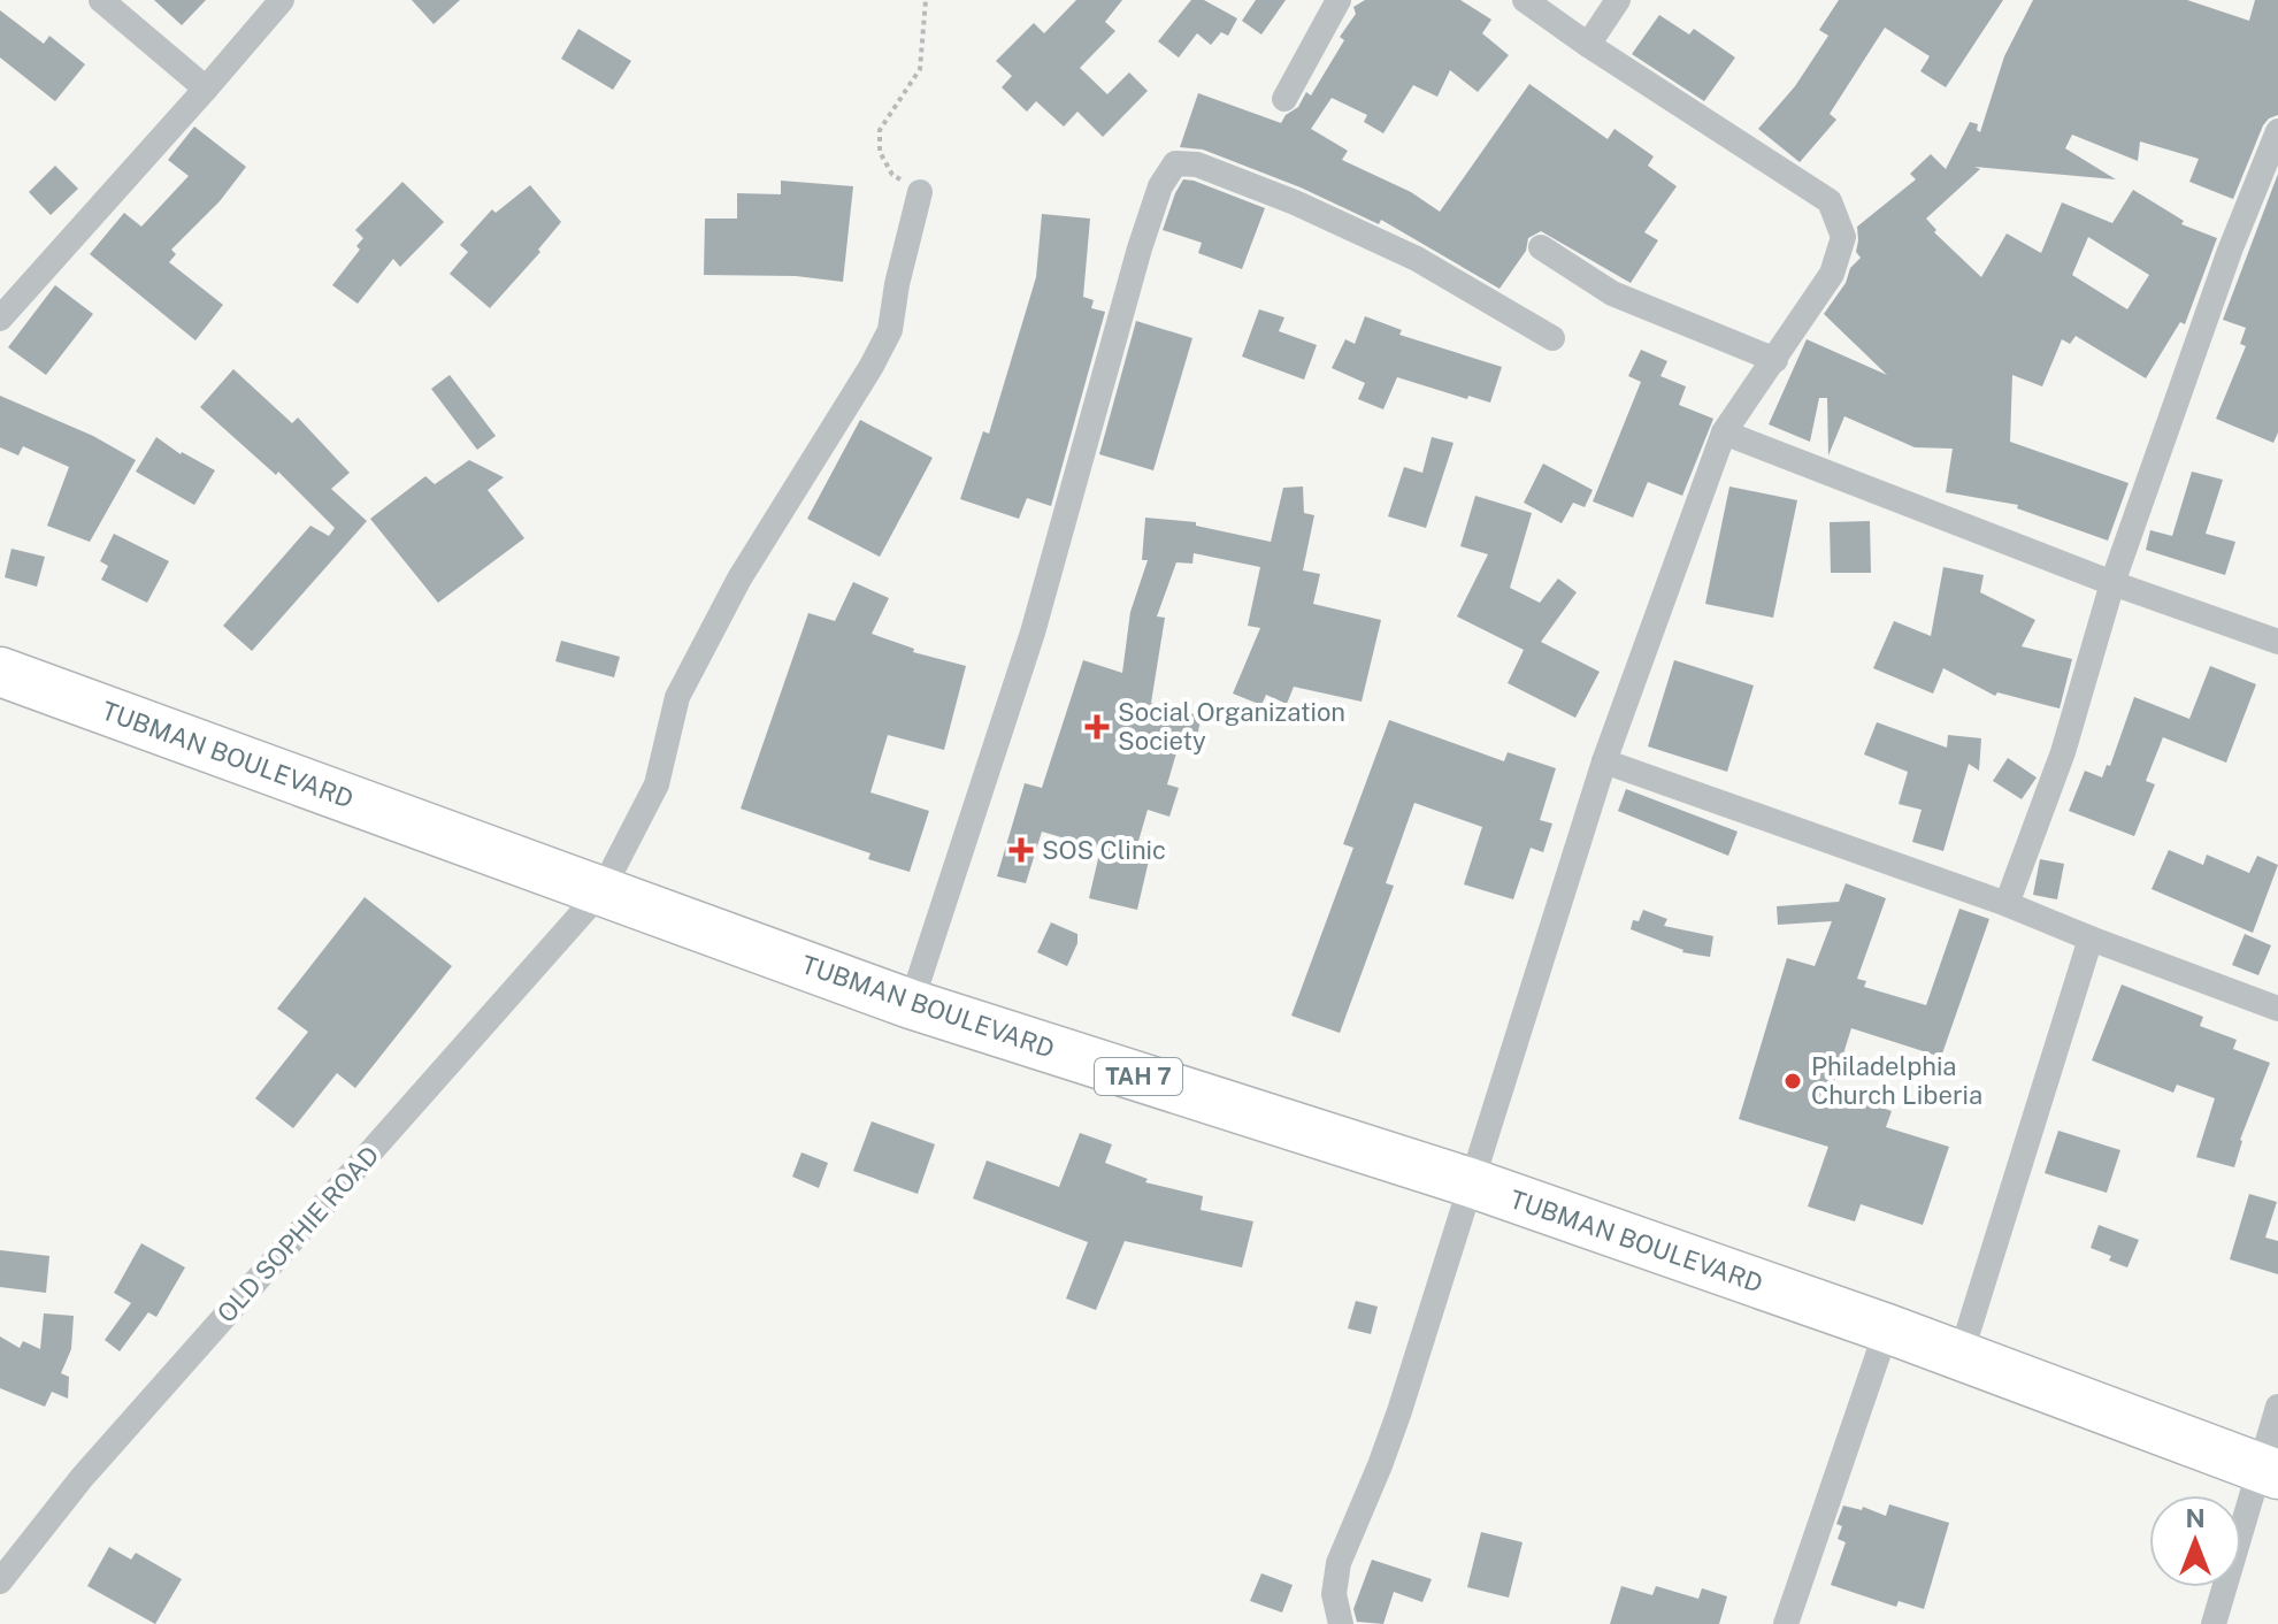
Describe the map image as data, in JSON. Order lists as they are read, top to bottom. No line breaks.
{"streets":{"highway":["TUBMAN BOULEVARD","TAH 7"],"street":["OLD SOPHIE ROAD"]},"crossings":[["TUBMAN BOULEVARD","OLD SOPHIE ROAD"]],"places":{"health":["Social Organization Society","SOS Clinic"],"other":["Philadelphia Church Liberia"]},"north":"top"}
